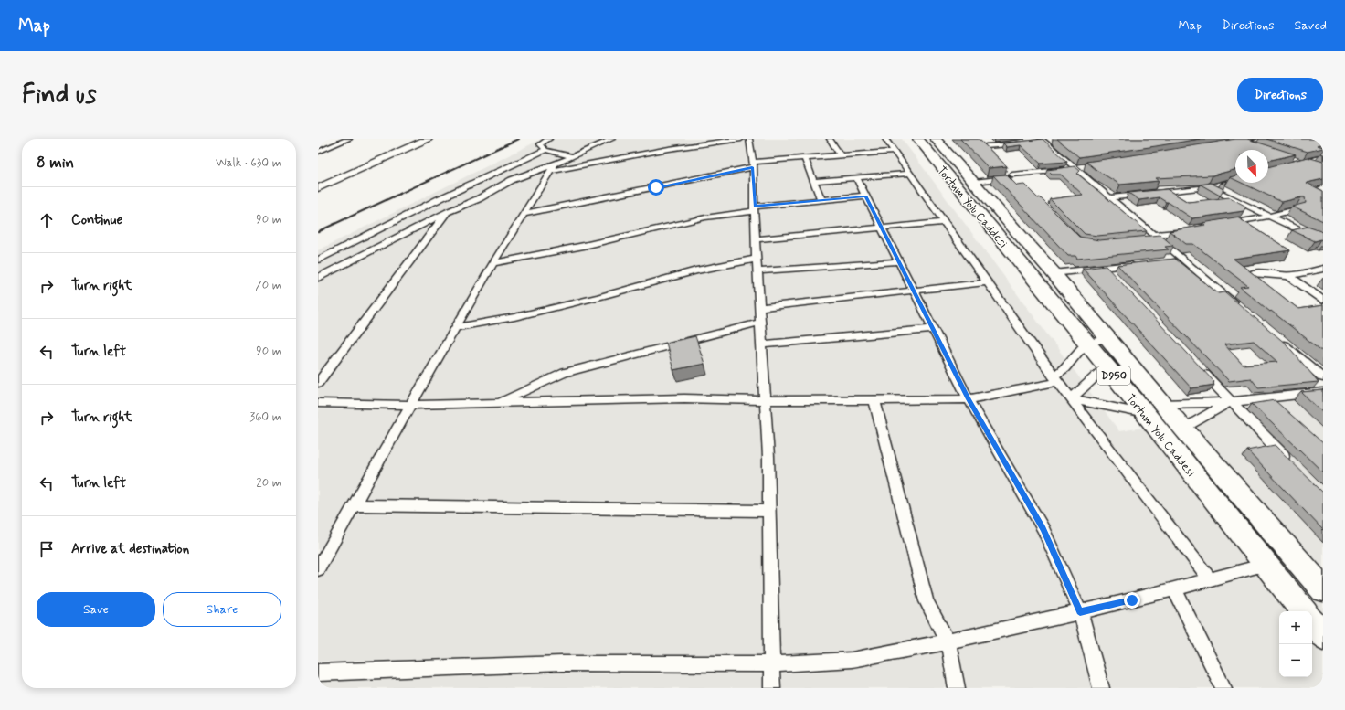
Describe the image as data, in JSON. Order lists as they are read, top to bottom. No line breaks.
{"streets":{"highway":["Tortum Yolu Caddesi","D950"]},"north":"bottom right","page":{"header":"Map","nav":["Map","Directions","Saved"],"buttons":["Directions",["Save","Share"]],"title":"Find us","heading":["8 min","Walk · 630 m"],"list":[["Continue","90 m"],["Turn right","70 m"],["Turn left","90 m"],["Turn right","360 m"],["Turn left","20 m"],"Arrive at destination"],"map_buttons":["+","−"]}}
